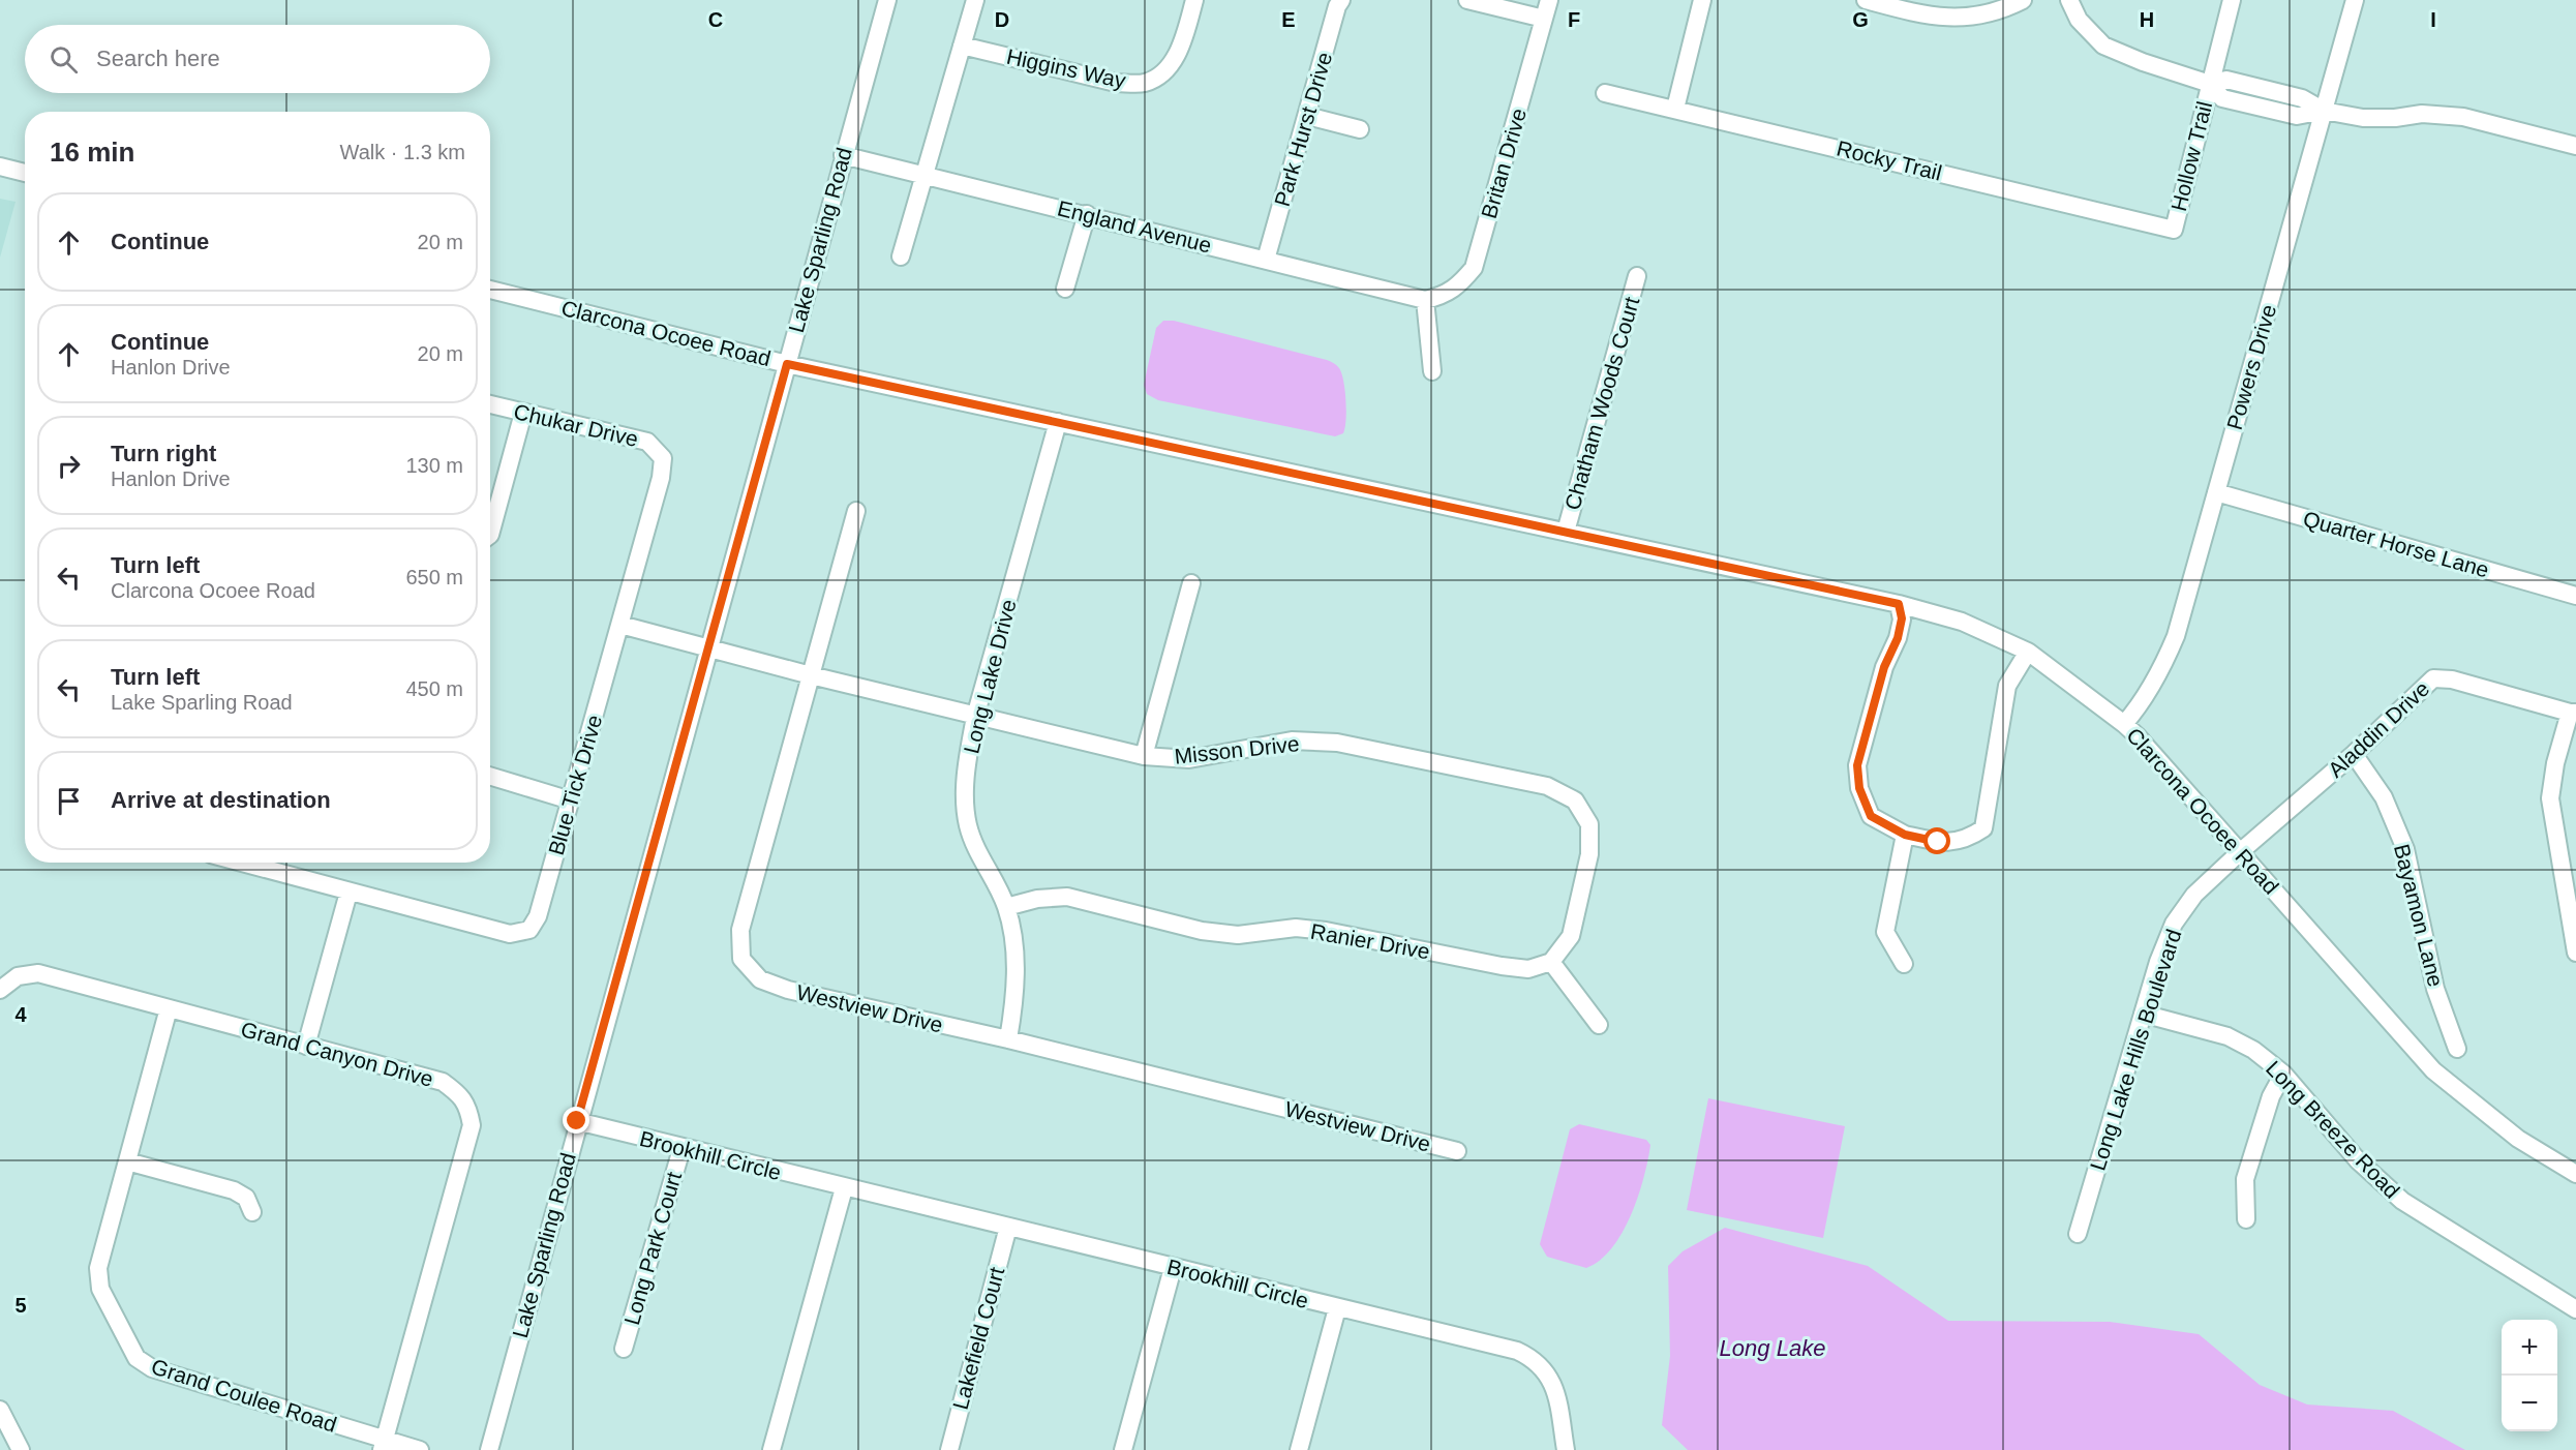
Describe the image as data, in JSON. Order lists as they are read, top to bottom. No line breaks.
{"streets":{"street":["Higgins Way","Park Hurst Drive","Hollow Trail","Rocky Trail","Britan Drive","England Avenue","Lake Sparling Road","Clarcona Ocoee Road","Powers Drive","Chatham Woods Court","Chukar Drive","Quarter Horse Lane","Long Lake Drive","Aladdin Drive","Misson Drive","Blue Tick Drive","Bayamon Lane","Ranier Drive","Westview Drive","Long Lake Hills Boulevard","Grand Canyon Drive","Long Breeze Road","Brookhill Circle","Long Park Court","Lakefield Court","Grand Coulee Road"]},"crossings":[["Park Hurst Drive","England Avenue"],["Hollow Trail","Rocky Trail"],["Britan Drive","England Avenue"],["England Avenue","Lake Sparling Road"],["Lake Sparling Road","Clarcona Ocoee Road"],["Lake Sparling Road","Misson Drive"],["Lake Sparling Road","Brookhill Circle"],["Clarcona Ocoee Road","Powers Drive"],["Clarcona Ocoee Road","Chatham Woods Court"],["Clarcona Ocoee Road","Long Lake Drive"],["Clarcona Ocoee Road","Aladdin Drive"],["Clarcona Ocoee Road","Long Lake Hills Boulevard"],["Powers Drive","Quarter Horse Lane"],["Chukar Drive","Blue Tick Drive"],["Long Lake Drive","Misson Drive"],["Long Lake Drive","Ranier Drive"],["Long Lake Drive","Westview Drive"],["Aladdin Drive","Bayamon Lane"],["Aladdin Drive","Long Lake Hills Boulevard"],["Misson Drive","Blue Tick Drive"],["Misson Drive","Ranier Drive"],["Misson Drive","Westview Drive"],["Long Lake Hills Boulevard","Long Breeze Road"],["Grand Canyon Drive","Grand Coulee Road"],["Brookhill Circle","Long Park Court"],["Brookhill Circle","Lakefield Court"]],"water":["Long Lake"],"page":{"search":"Search here","heading":["16 min","Walk · 1.3 km"],"list":[["Continue","20 m"],["Continue","Hanlon Drive","20 m"],["Turn right","Hanlon Drive","130 m"],["Turn left","Clarcona Ocoee Road","650 m"],["Turn left","Lake Sparling Road","450 m"],"Arrive at destination"],"map_buttons":["+","−"]},"grid":{"columns":["C","D","E","F","G","H","I"],"rows":["4","5"]}}
